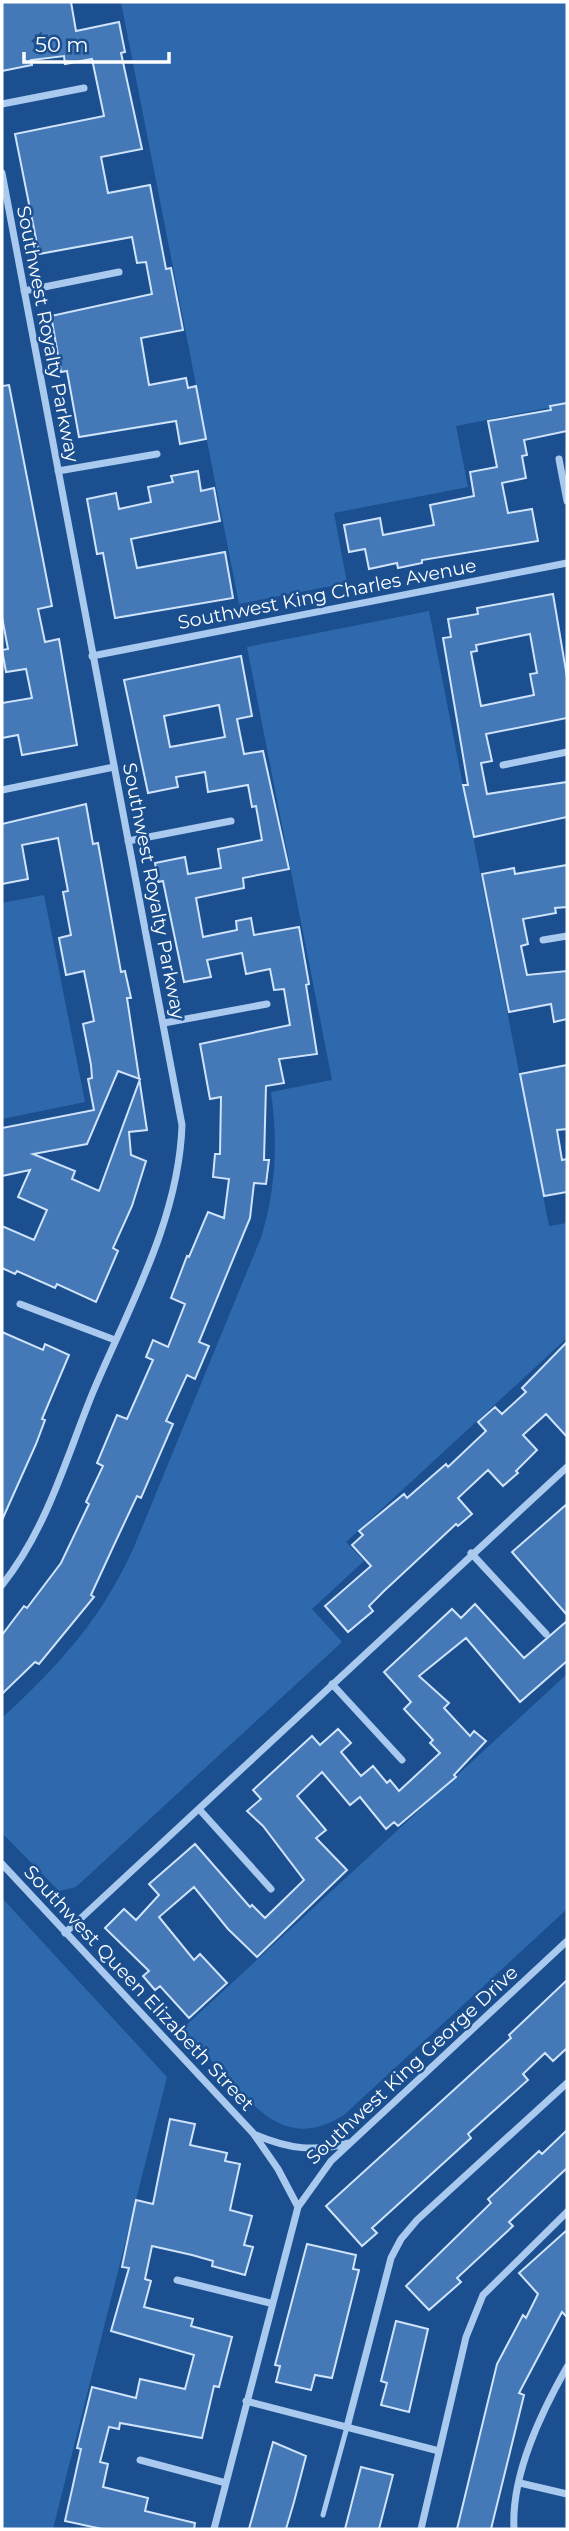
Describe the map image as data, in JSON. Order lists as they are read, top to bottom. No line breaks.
{"streets":{"street":["Southwest Royalty Parkway","Southwest King Charles Avenue","Southwest Queen Elizabeth Street","Southwest King George Drive"]},"crossings":[["Southwest Royalty Parkway","Southwest King Charles Avenue"],["Southwest Queen Elizabeth Street","Southwest King George Drive"]],"scale_bar":"50 m"}
